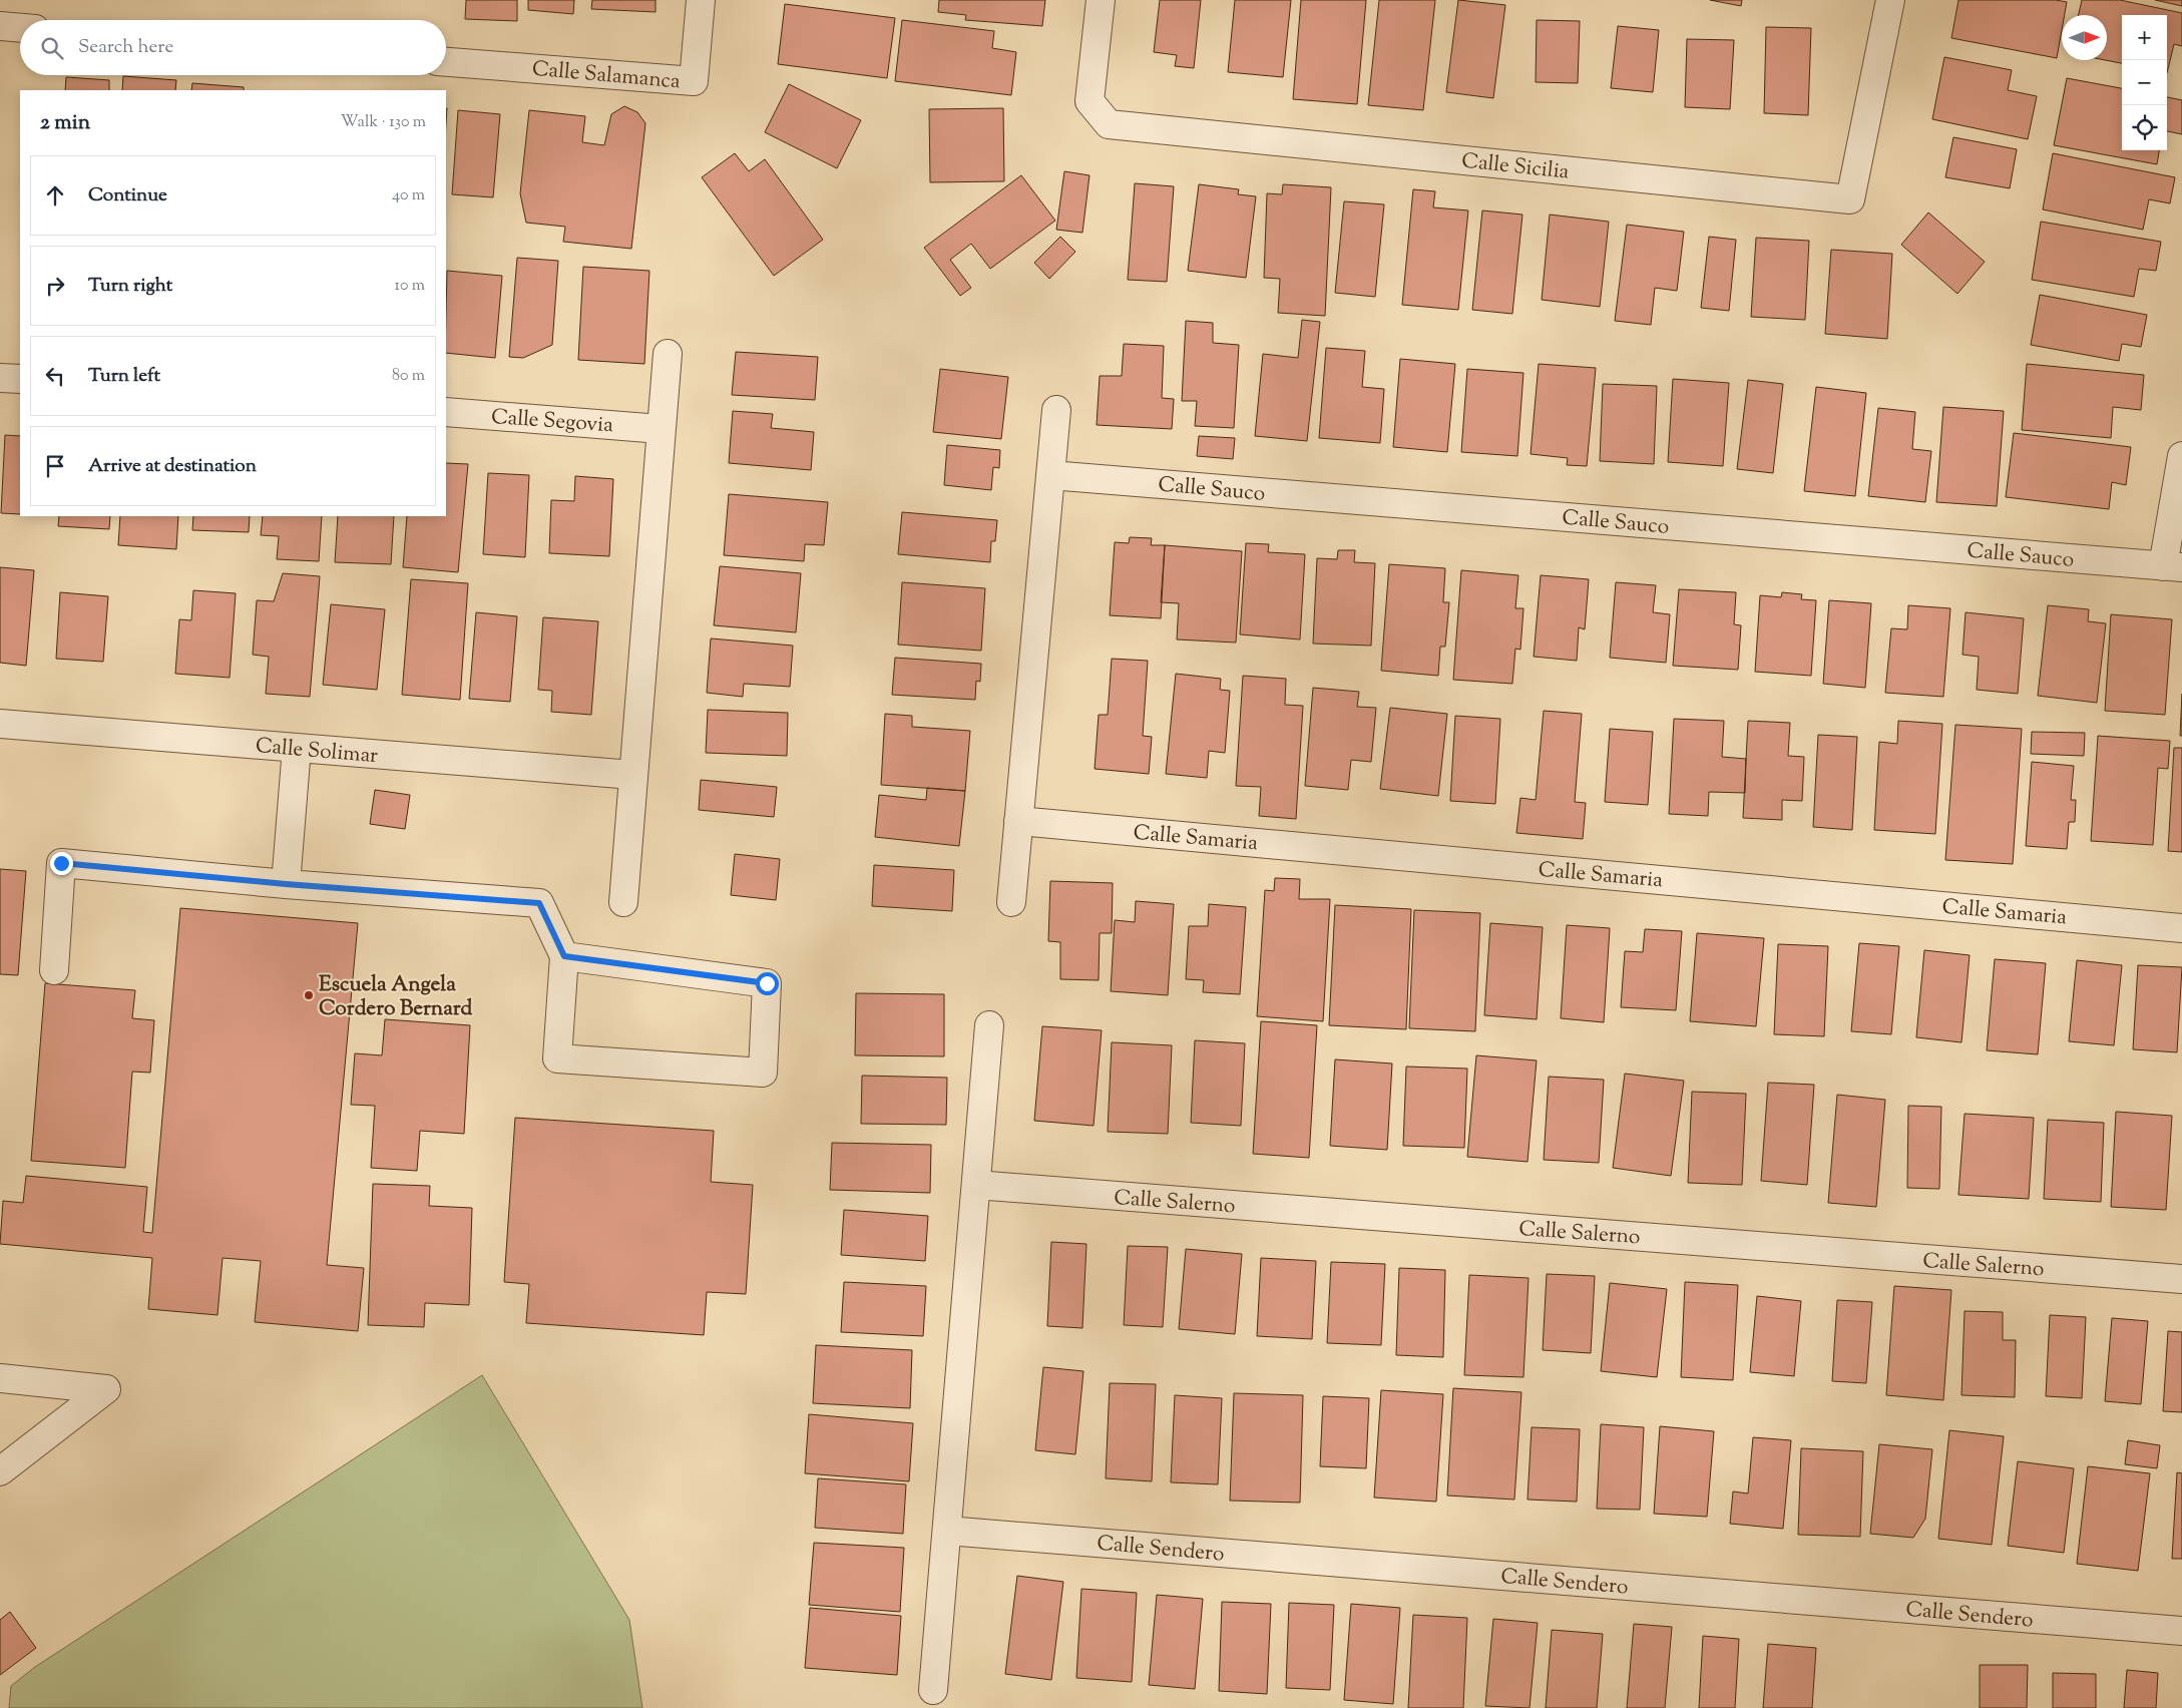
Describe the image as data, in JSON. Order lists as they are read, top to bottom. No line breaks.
{"streets":{"street":["Calle Salamanca","Calle Sicilia","Calle Segovia","Calle Sauco","Calle Solimar","Calle Samaria","Calle Salerno","Calle Sendero"]},"places":["Escuela Angela Cordero Bernard"],"north":"right","page":{"map_buttons":["+","−"],"search":"Search here","heading":["2 min","Walk · 130 m"],"list":[["Continue","40 m"],["Turn right","10 m"],["Turn left","80 m"],"Arrive at destination"]}}
